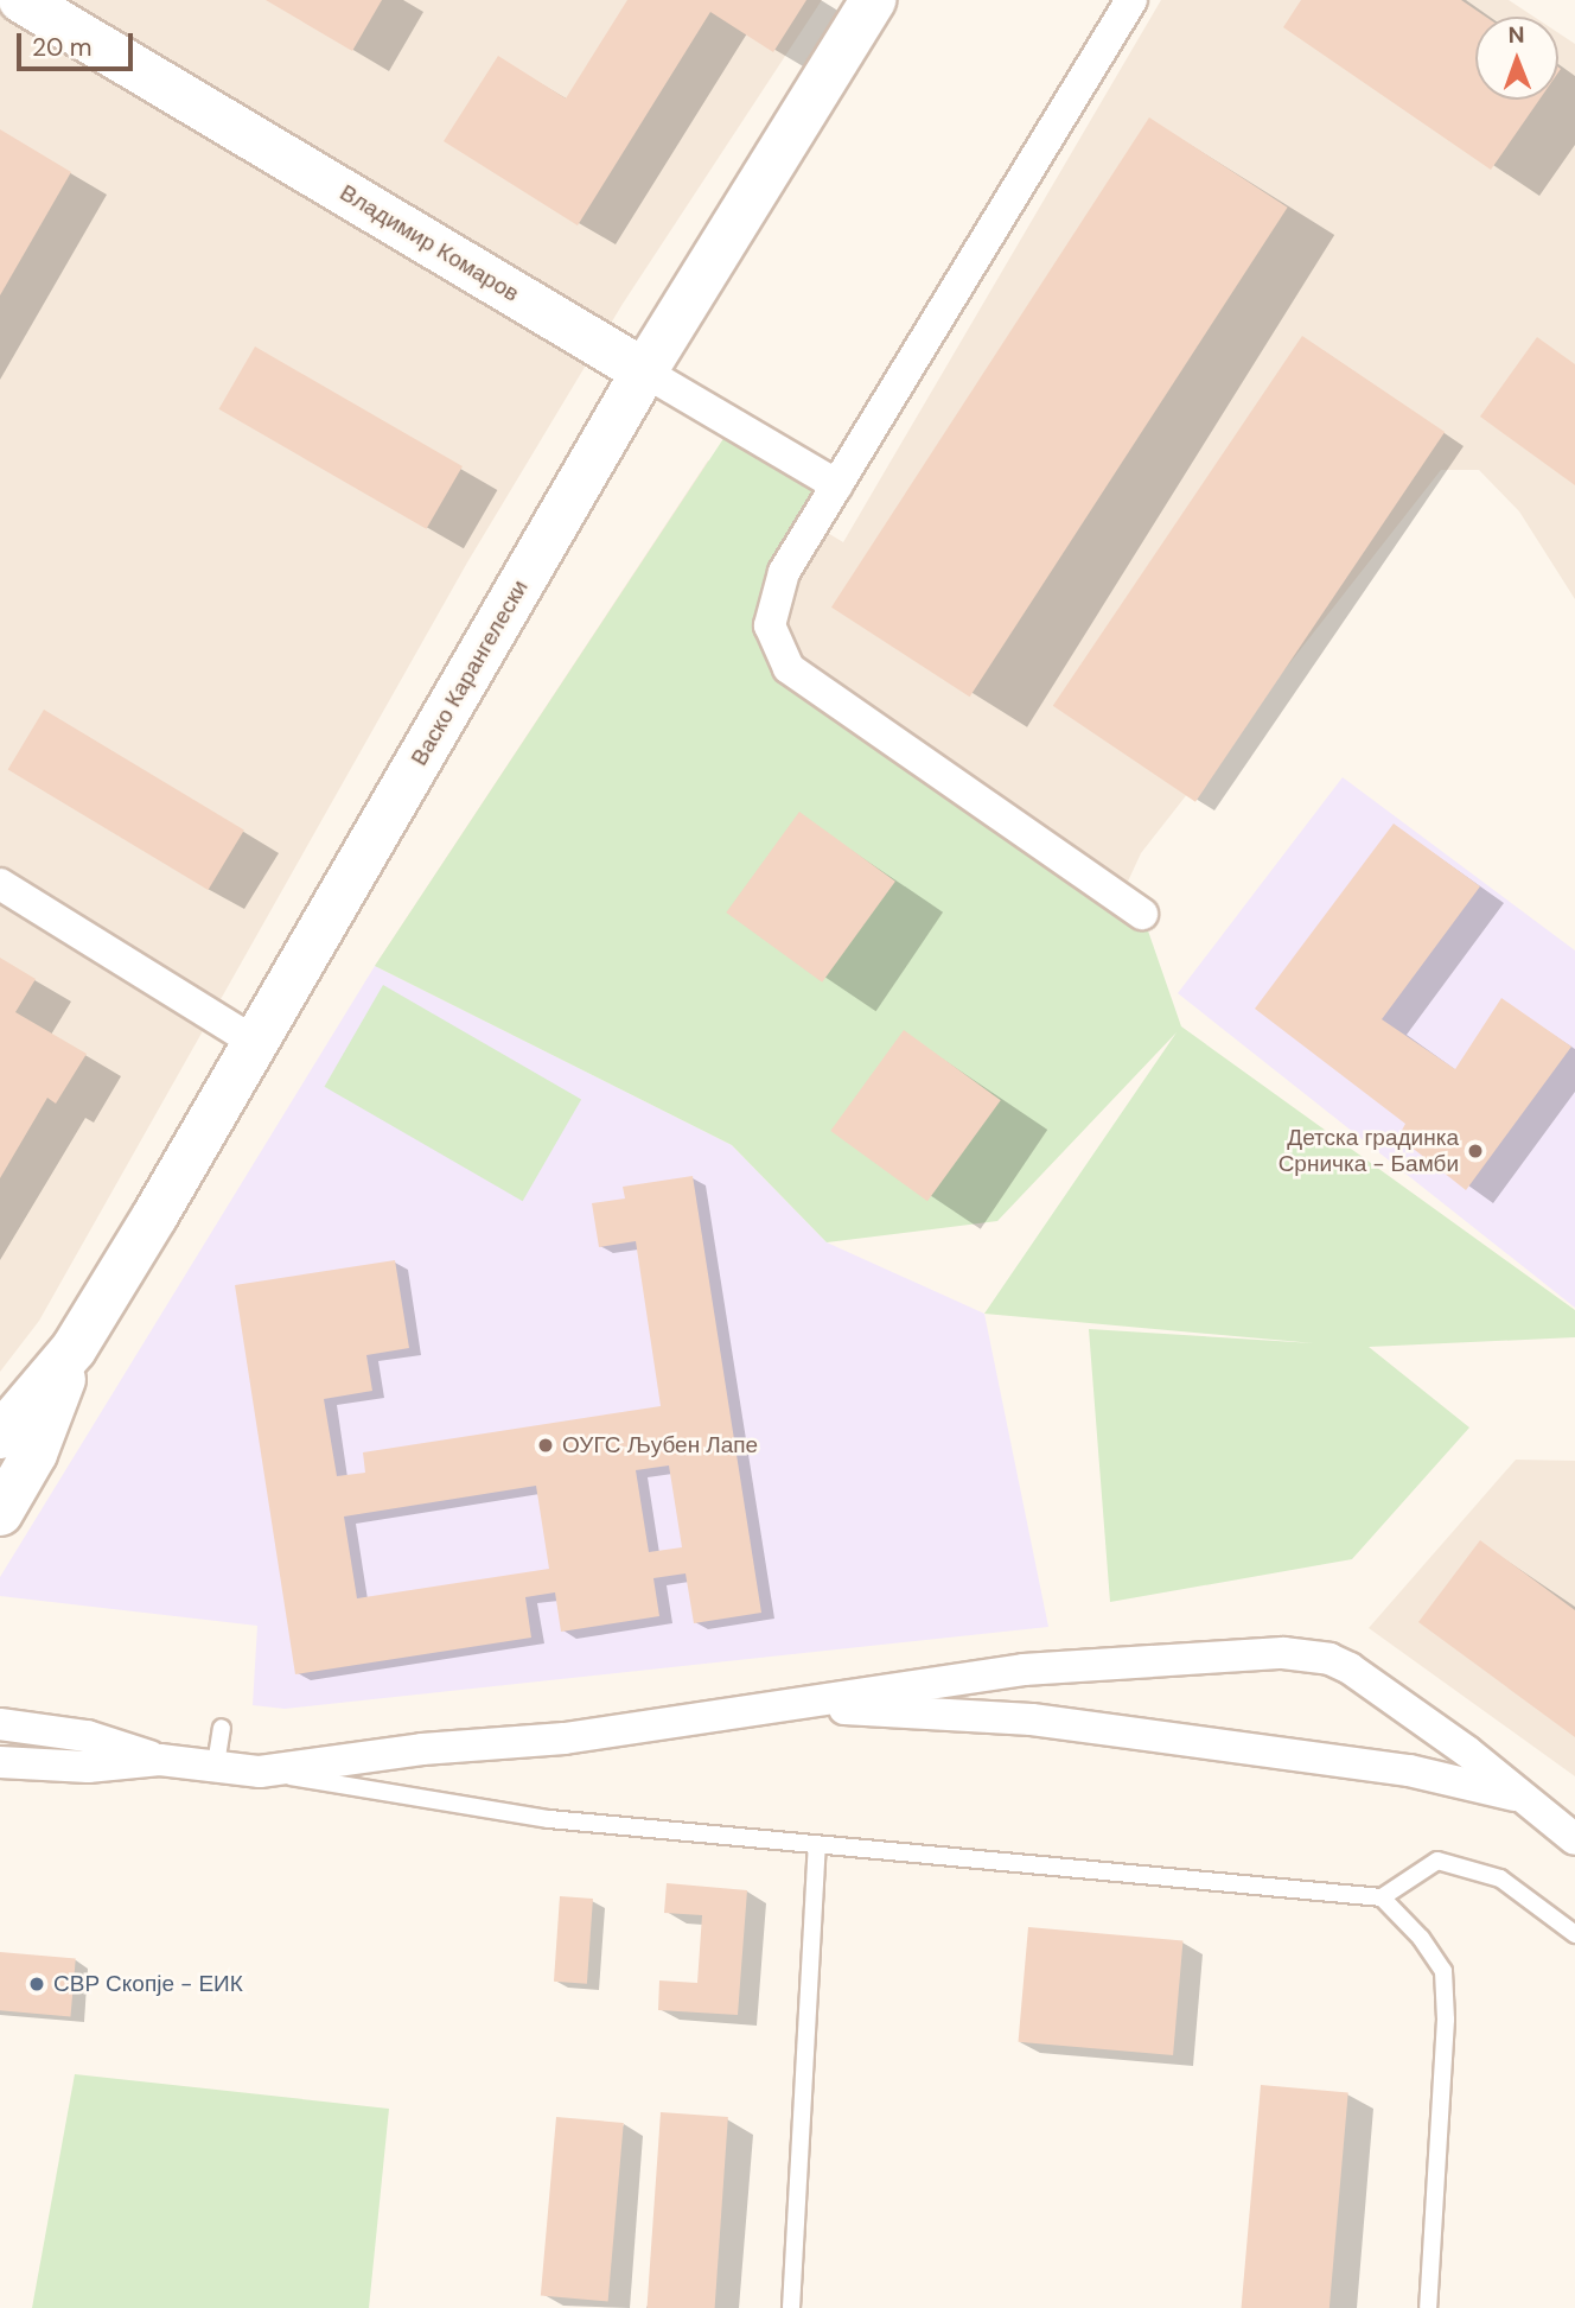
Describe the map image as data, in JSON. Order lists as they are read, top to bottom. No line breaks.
{"streets":{"street":["Владимир Комаров","Васко Карангелески"]},"crossings":[["Владимир Комаров","Васко Карангелески"]],"places":["Детска градинка Срничка - Бамби","ОУГС Љубен Лапе","СВР Скопје - ЕИК"],"scale_bar":"20 m","north":"top"}
